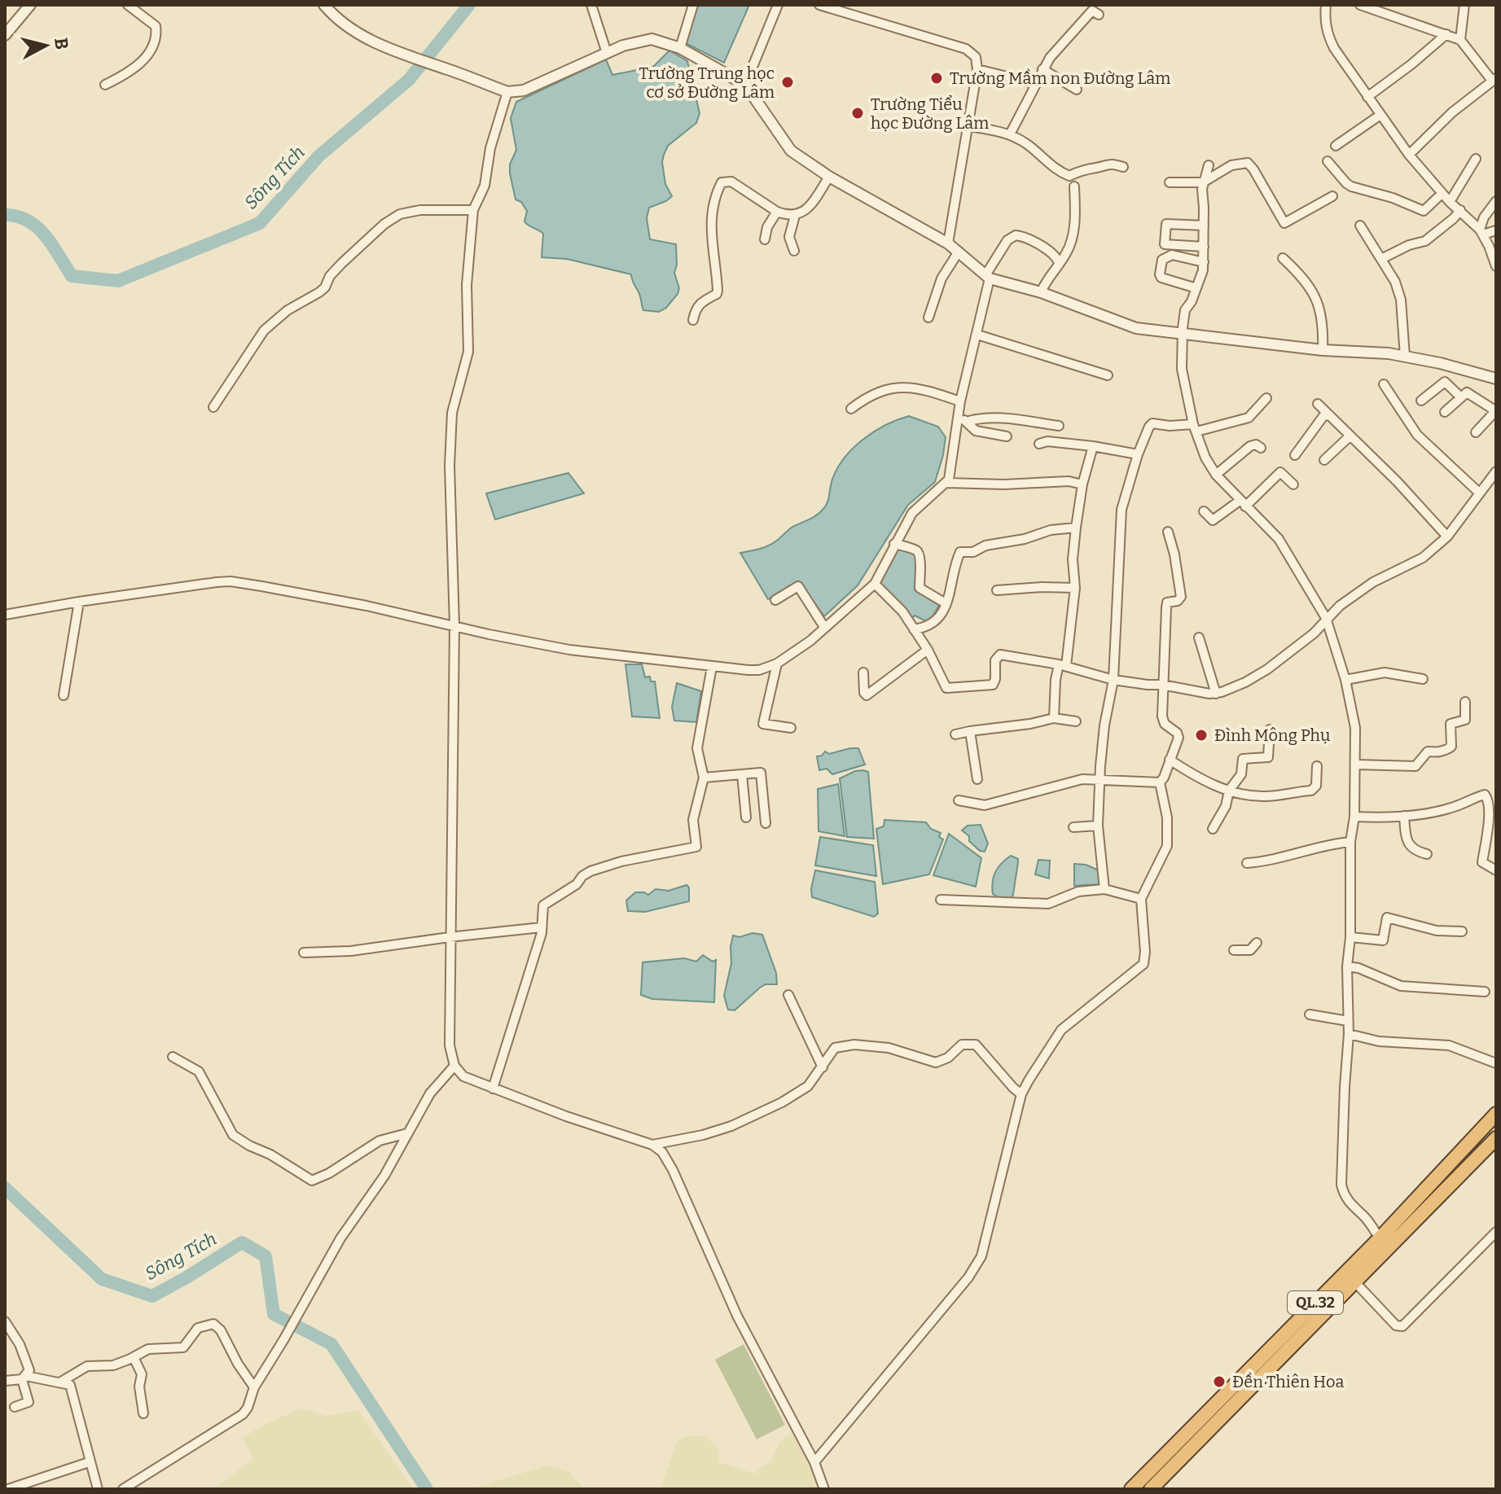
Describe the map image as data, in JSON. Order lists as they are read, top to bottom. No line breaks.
{"streets":{"highway":["QL.32"]},"water":["Sông Tích"],"places":["Trường Mầm non Đường Lâm","Trường Trung học cơ sở Đường Lâm","Trường Tiểu học Đường Lâm","Đình Mông Phụ","Đền Thiên Hoa"],"north":"right"}
